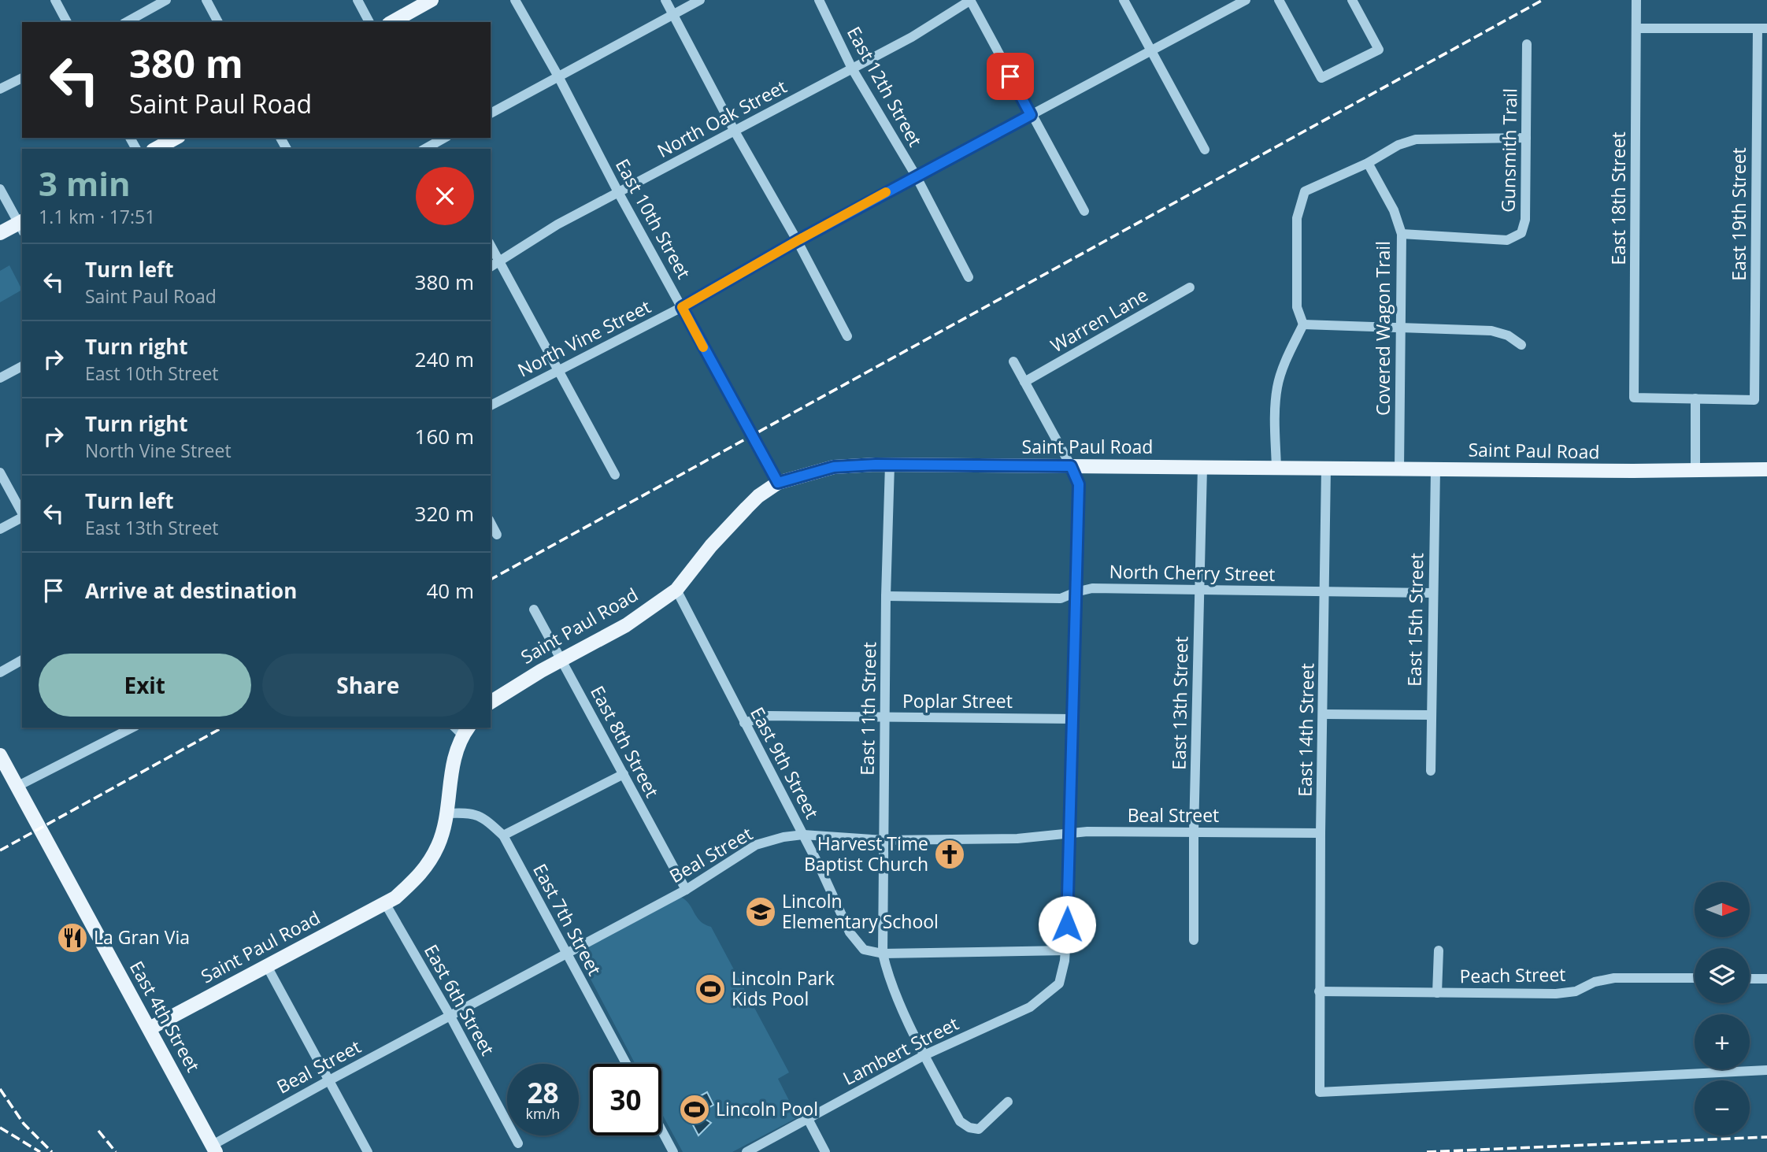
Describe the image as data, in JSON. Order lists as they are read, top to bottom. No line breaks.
{"streets":{"main road":["Saint Paul Road","East 4th Street"],"street":["East 12th Street","North Oak Street","Gunsmith Trail","East 18th Street","East 19th Street","East 10th Street","Warren Lane","Covered Wagon Trail","North Vine Street","North Cherry Street","East 15th Street","Poplar Street","East 13th Street","East 11th Street","East 14th Street","East 8th Street","East 9th Street","Beal Street","East 7th Street","Peach Street","East 6th Street","Lambert Street"]},"crossings":[["East 12th Street","North Oak Street"],["East 12th Street","North Vine Street"],["North Oak Street","East 10th Street"],["Gunsmith Trail","Covered Wagon Trail"],["East 18th Street","East 19th Street"],["East 10th Street","North Vine Street"],["East 10th Street","Saint Paul Road"],["Covered Wagon Trail","Saint Paul Road"],["Saint Paul Road","East 15th Street"],["Saint Paul Road","East 13th Street"],["Saint Paul Road","East 11th Street"],["Saint Paul Road","East 14th Street"],["Saint Paul Road","East 8th Street"],["Saint Paul Road","East 9th Street"],["Saint Paul Road","East 7th Street"],["Saint Paul Road","East 6th Street"],["Saint Paul Road","East 4th Street"],["North Cherry Street","East 15th Street"],["North Cherry Street","East 13th Street"],["North Cherry Street","East 11th Street"],["North Cherry Street","East 14th Street"],["Poplar Street","East 11th Street"],["Poplar Street","East 9th Street"],["East 13th Street","Beal Street"],["East 11th Street","East 9th Street"],["East 11th Street","Beal Street"],["East 14th Street","Beal Street"],["East 14th Street","Peach Street"],["East 8th Street","Beal Street"],["East 9th Street","Beal Street"],["Beal Street","East 7th Street"],["Beal Street","East 6th Street"],["Beal Street","East 4th Street"]],"places":{"church":["Harvest Time Baptist Church"],"school or university":["Lincoln Elementary School"],"restaurant":["La Gran Via"],"sports":["Lincoln Park Kids Pool","Lincoln Pool"]},"north":"right","page":{"turn":["380 m","Saint Paul Road"],"heading":["3 min","1.1 km · 17:51"],"list":[{"name":"Turn left","note":"Saint Paul Road","value":"380 m"},{"name":"Turn right","note":"East 10th Street","value":"240 m"},{"name":"Turn right","note":"North Vine Street","value":"160 m"},{"name":"Turn left","note":"East 13th Street","value":"320 m"},{"name":"Arrive at destination","value":"40 m"}],"buttons":["Exit","Share"],"map_buttons":["+","−"],"speed":"28 km/h","limit":"30"}}
